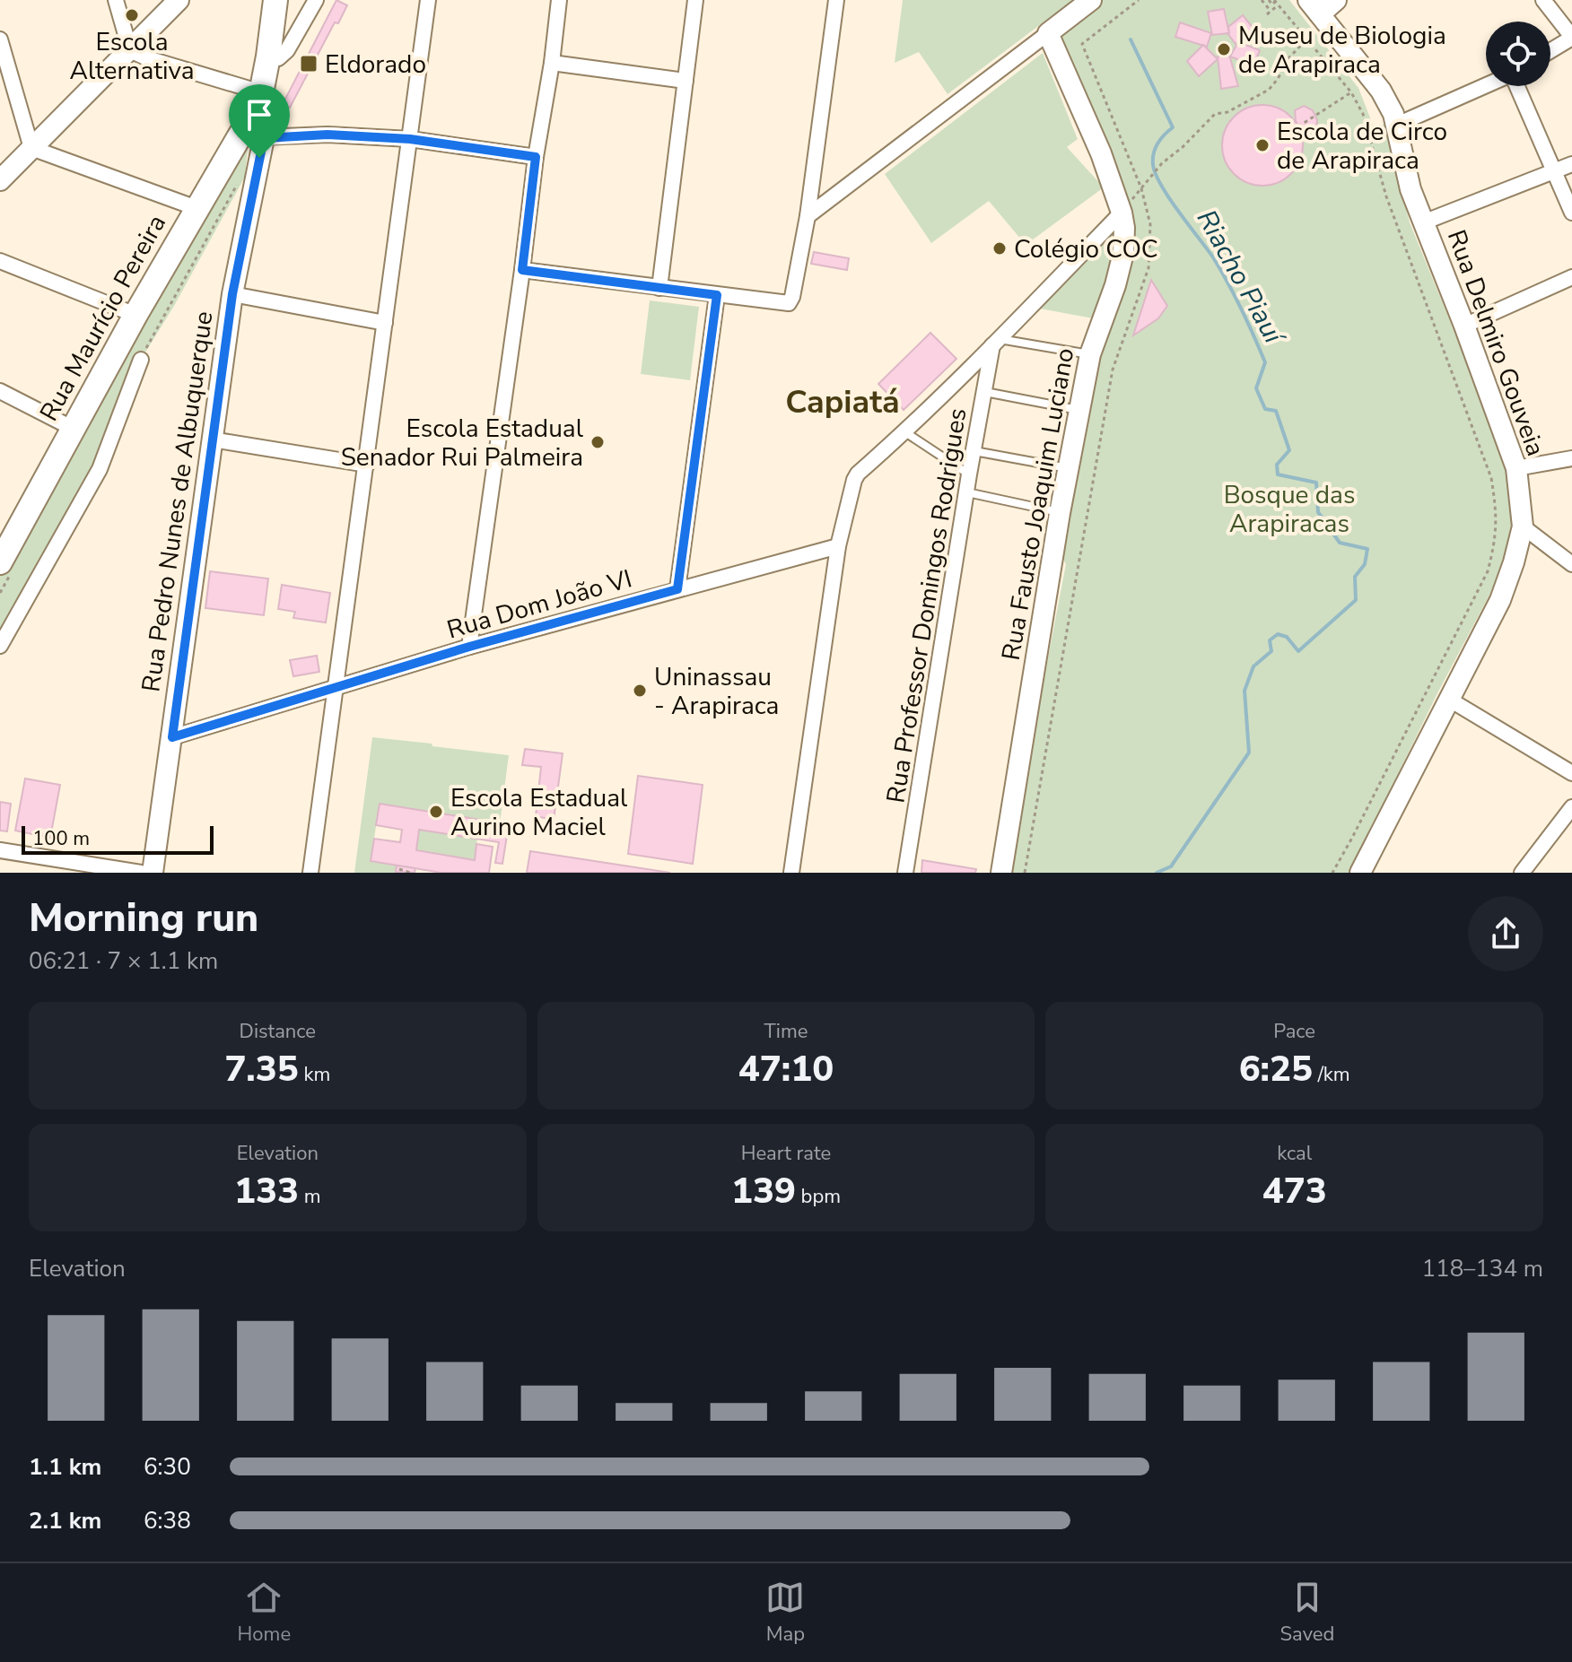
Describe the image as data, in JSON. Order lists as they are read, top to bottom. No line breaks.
{"streets":{"main road":["Rua Maurício Pereira"],"street":["Rua Delmiro Gouveia","Rua Pedro Nunes de Albuquerque","Rua Fausto Joaquim Luciano","Rua Dom João VI","Rua Professor Domingos Rodrigues"]},"crossings":[["Rua Maurício Pereira","Rua Pedro Nunes de Albuquerque"],["Rua Pedro Nunes de Albuquerque","Rua Dom João VI"]],"districts":["Capiatá"],"water":["Riacho Piauí"],"parks":["Bosque das Arapiracas"],"places":{"other":["Escola Alternativa","Museu de Biologia de Arapiraca","Escola de Circo de Arapiraca","Colégio COC","Escola Estadual Senador Rui Palmeira","Uninassau - Arapiraca","Escola Estadual Aurino Maciel"],"transit":["Eldorado"]},"scale_bar":"100 m","page":{"scale":"100 m","heading":["Morning run","06:21 · 7 × 1.1 km"],"stats":[["Distance","7.35 km"],["Time","47:10"],["Pace","6:25 /km"],["Elevation","133 m"],["Heart rate","139 bpm"],["kcal","473"]],"chart":["Elevation","118–134 m"],"list":[{"name":"1.1 km","note":"6:30"},{"name":"2.1 km","note":"6:38"}],"tabs":["Home","Map","Saved"]}}
